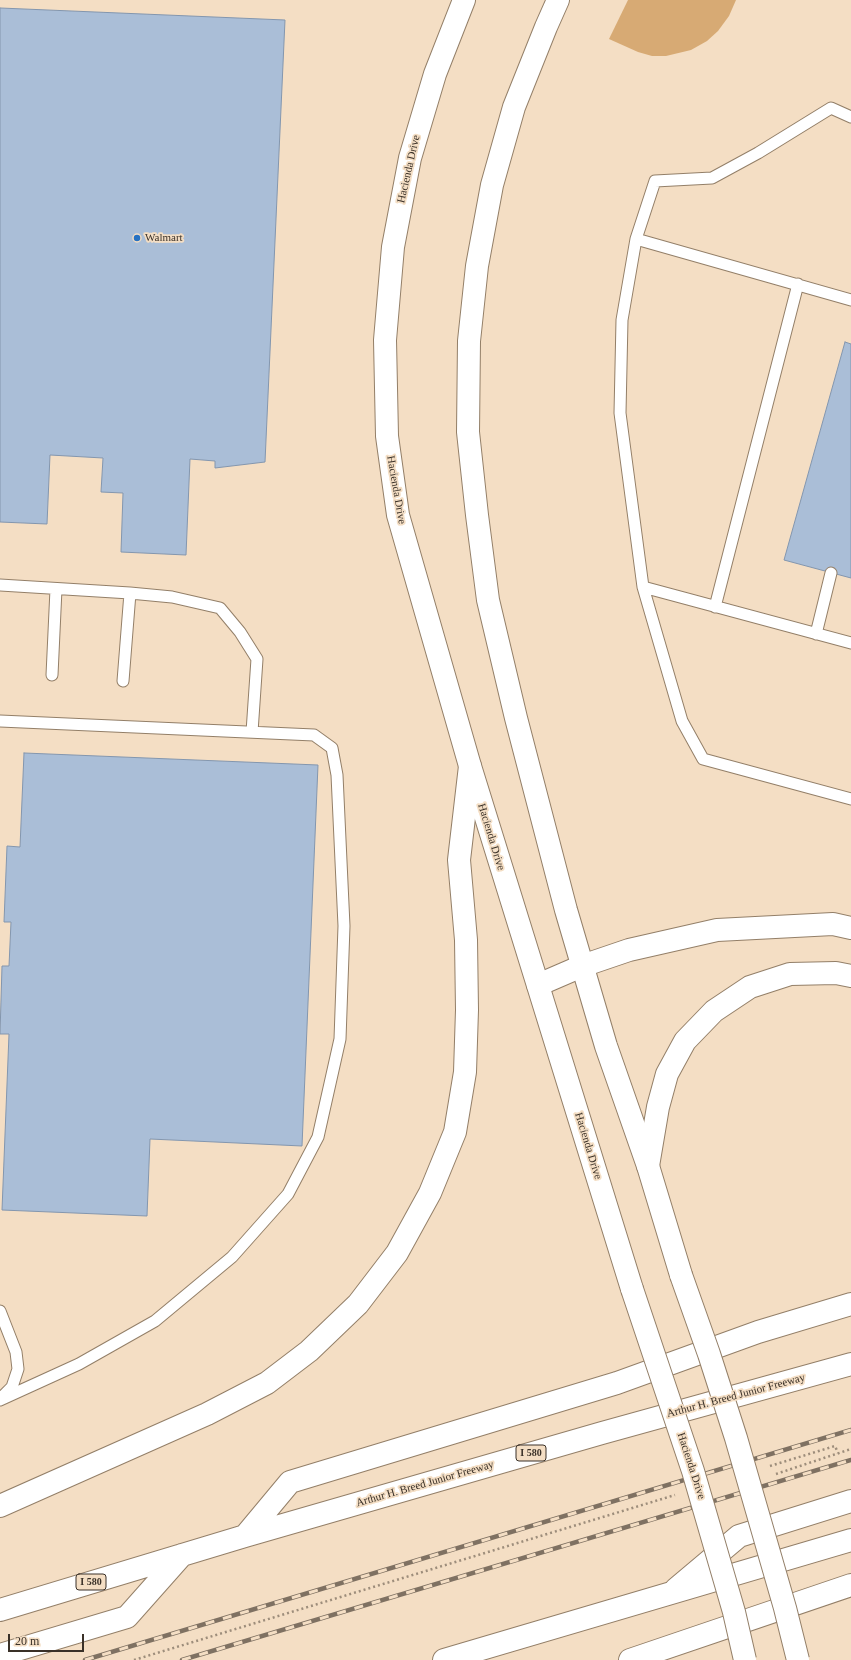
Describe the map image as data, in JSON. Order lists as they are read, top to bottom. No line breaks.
{"streets":{"main road":["Hacienda Drive","Arthur H. Breed Junior Freeway","I 580"]},"places":["Walmart"],"scale_bar":"20 m"}
